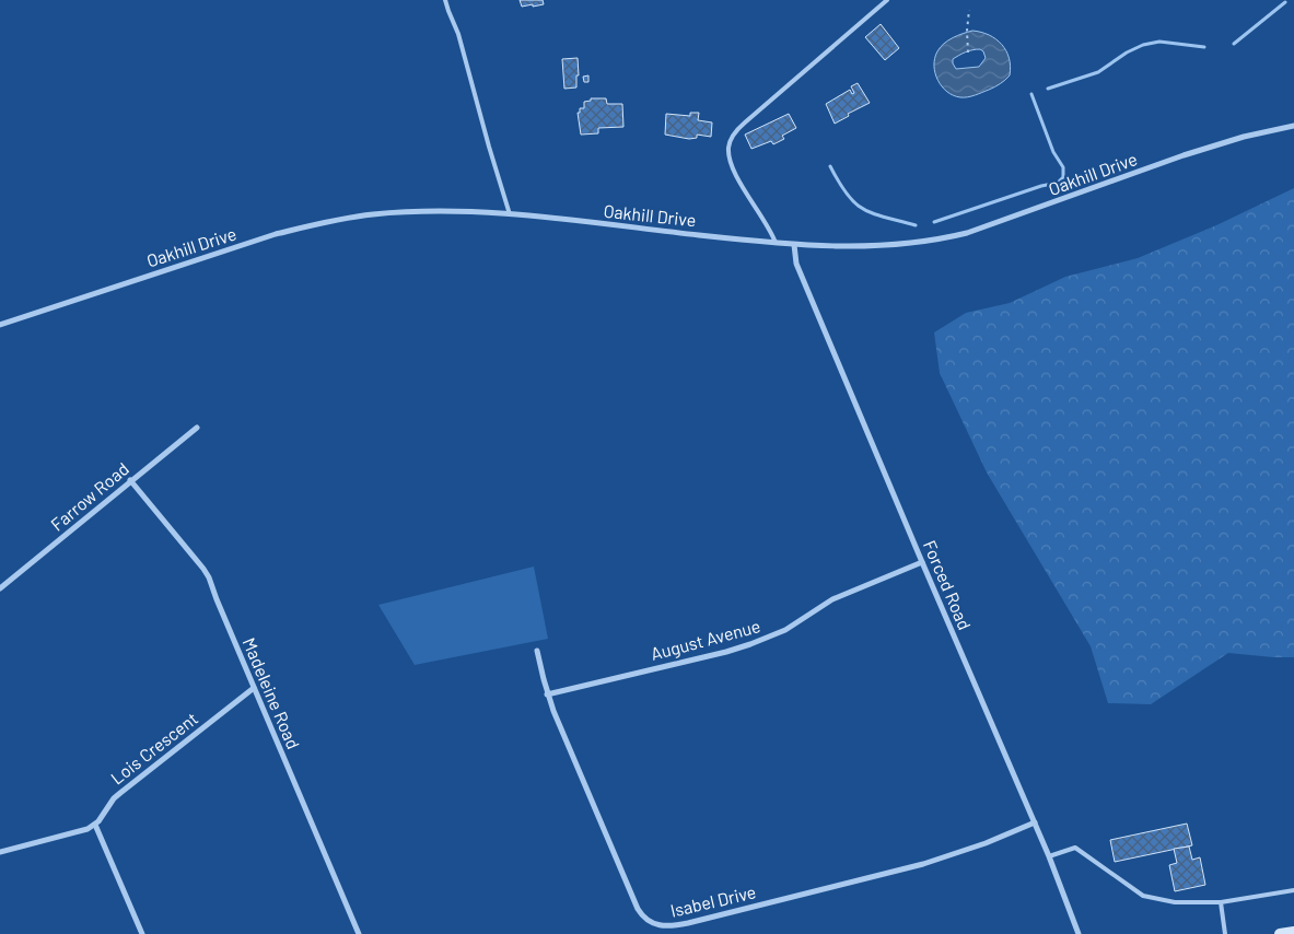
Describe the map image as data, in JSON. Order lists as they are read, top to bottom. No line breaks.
{"streets":{"street":["Oakhill Drive","Farrow Road","Forced Road","August Avenue","Madeleine Road","Lois Crescent","Isabel Drive"]},"crossings":[["Oakhill Drive","Forced Road"],["Farrow Road","Madeleine Road"],["Forced Road","August Avenue"],["Forced Road","Isabel Drive"],["August Avenue","Isabel Drive"],["Madeleine Road","Lois Crescent"]]}
